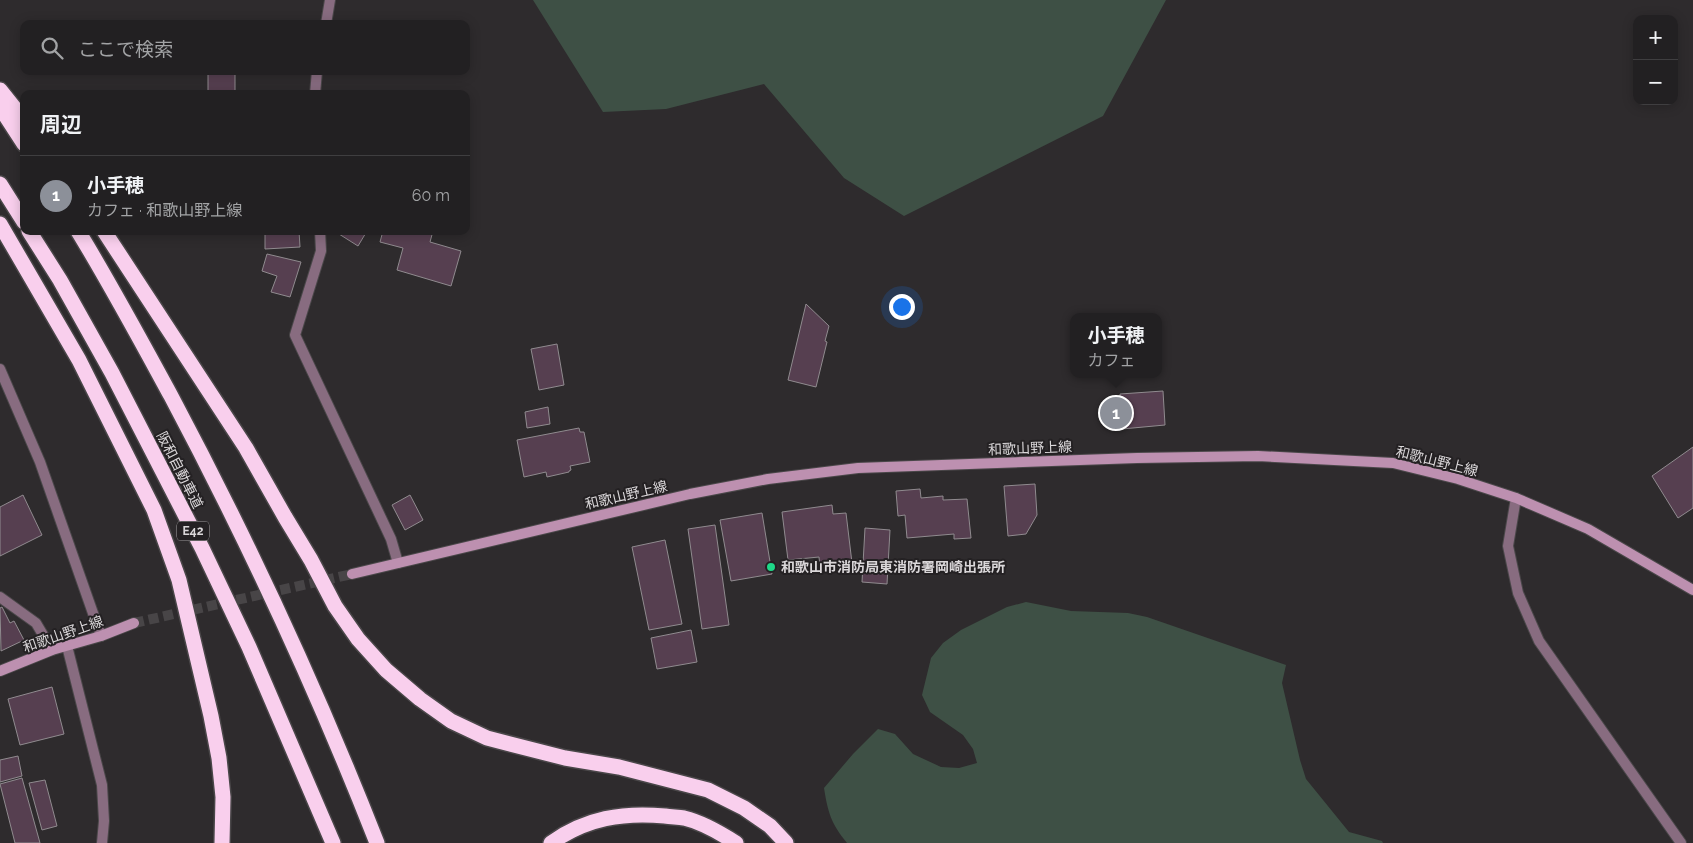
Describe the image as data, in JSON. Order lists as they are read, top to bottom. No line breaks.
{"streets":{"highway":["阪和自動車道","E42"],"main road":["和歌山野上線"]},"places":["和歌山市消防局東消防署岡崎出張所"],"page":{"map_buttons":["+","−"],"search":"ここで検索","heading":"周辺","list":[{"mark":"1","name":"小手穂","note":"カフェ · 和歌山野上線","value":"60 m"}],"popup":["小手穂","カフェ"],"pins":"1"}}
